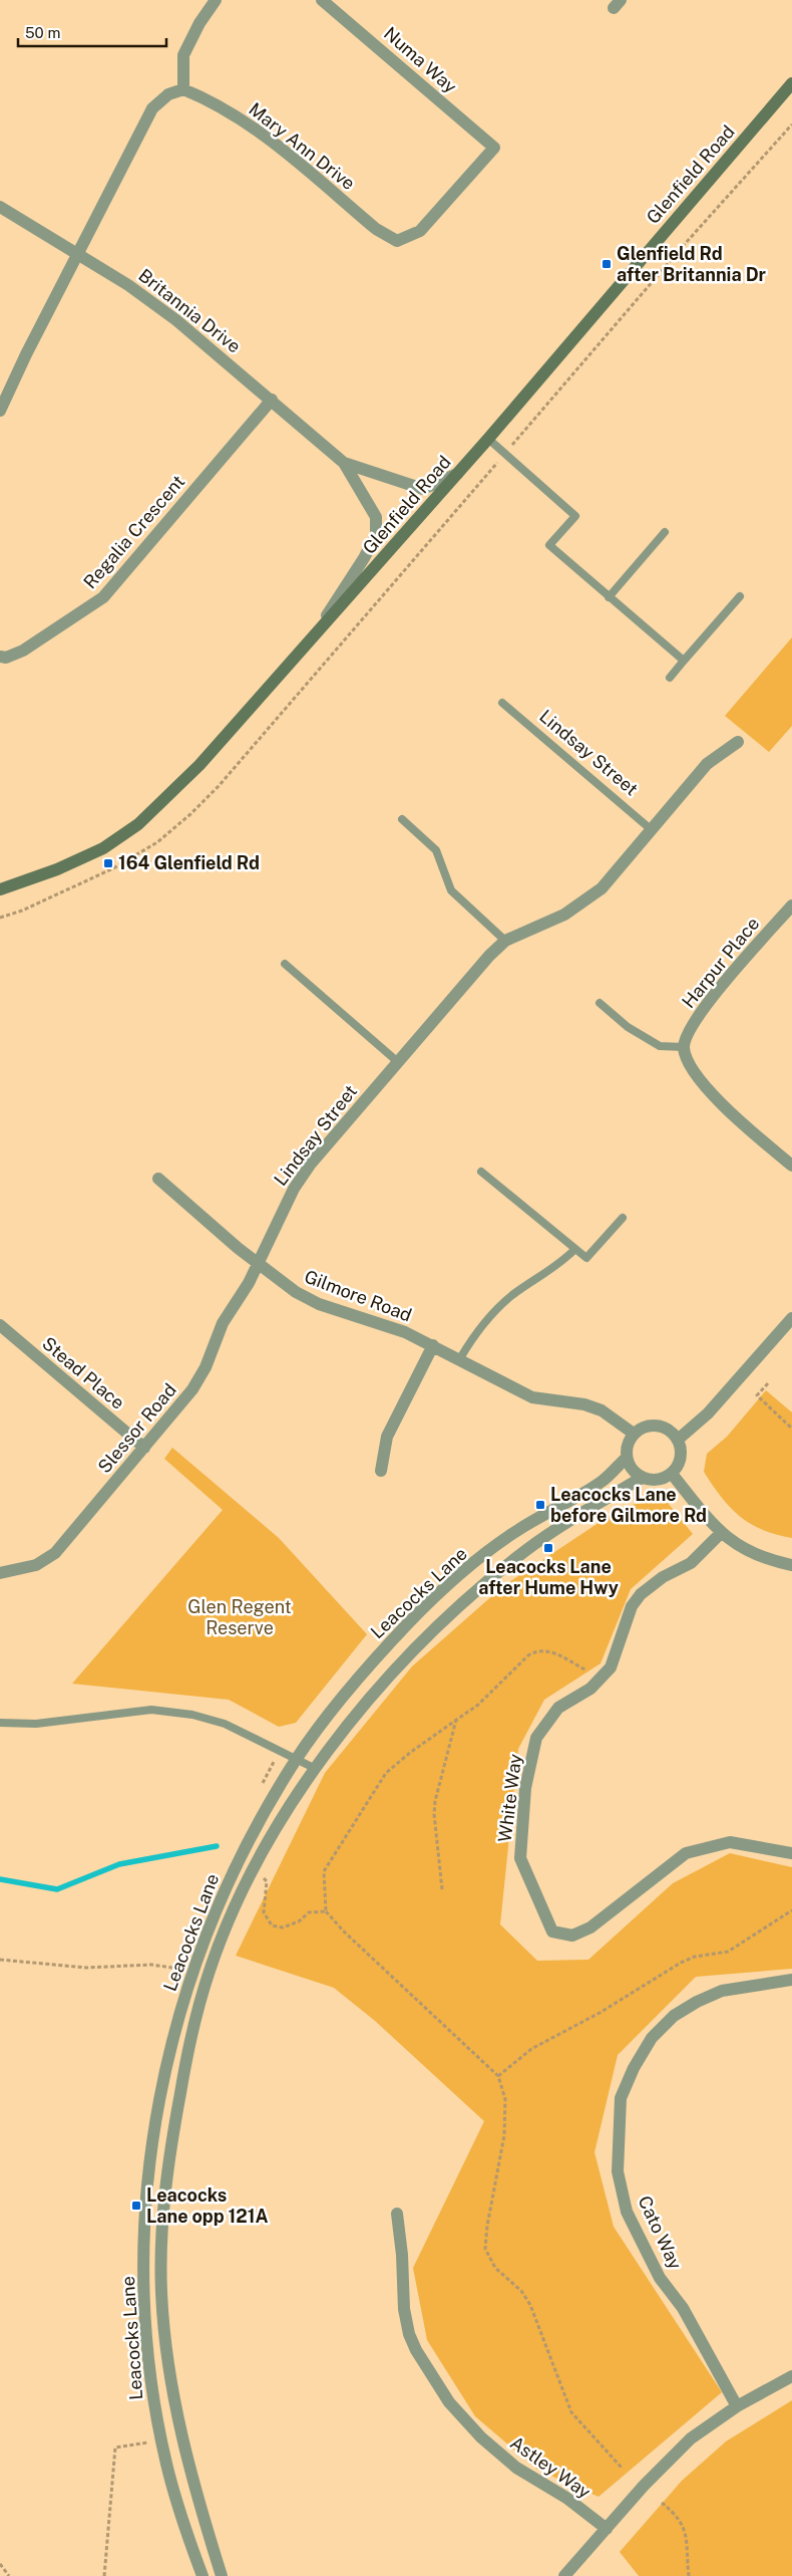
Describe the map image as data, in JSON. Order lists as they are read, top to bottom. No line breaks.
{"streets":{"main road":["Glenfield Road"],"street":["Numa Way","Mary Ann Drive","Britannia Drive","Regalia Crescent","Lindsay Street","Harpur Place","Gilmore Road","Stead Place","Slessor Road","Leacocks Lane","White Way","Cato Way","Astley Way"]},"crossings":[["Numa Way","Mary Ann Drive"],["Glenfield Road","Britannia Drive"],["Britannia Drive","Regalia Crescent"],["Lindsay Street","Gilmore Road"],["Lindsay Street","Slessor Road"],["Gilmore Road","Slessor Road"],["Gilmore Road","Leacocks Lane"],["Stead Place","Slessor Road"]],"parks":["Glen Regent Reserve"],"places":{"transit":["Glenfield Rd after Britannia Dr","164 Glenfield Rd","Leacocks Lane before Gilmore Rd","Leacocks Lane after Hume Hwy","Leacocks Lane opp 121A"]},"scale_bar":"50 m"}
